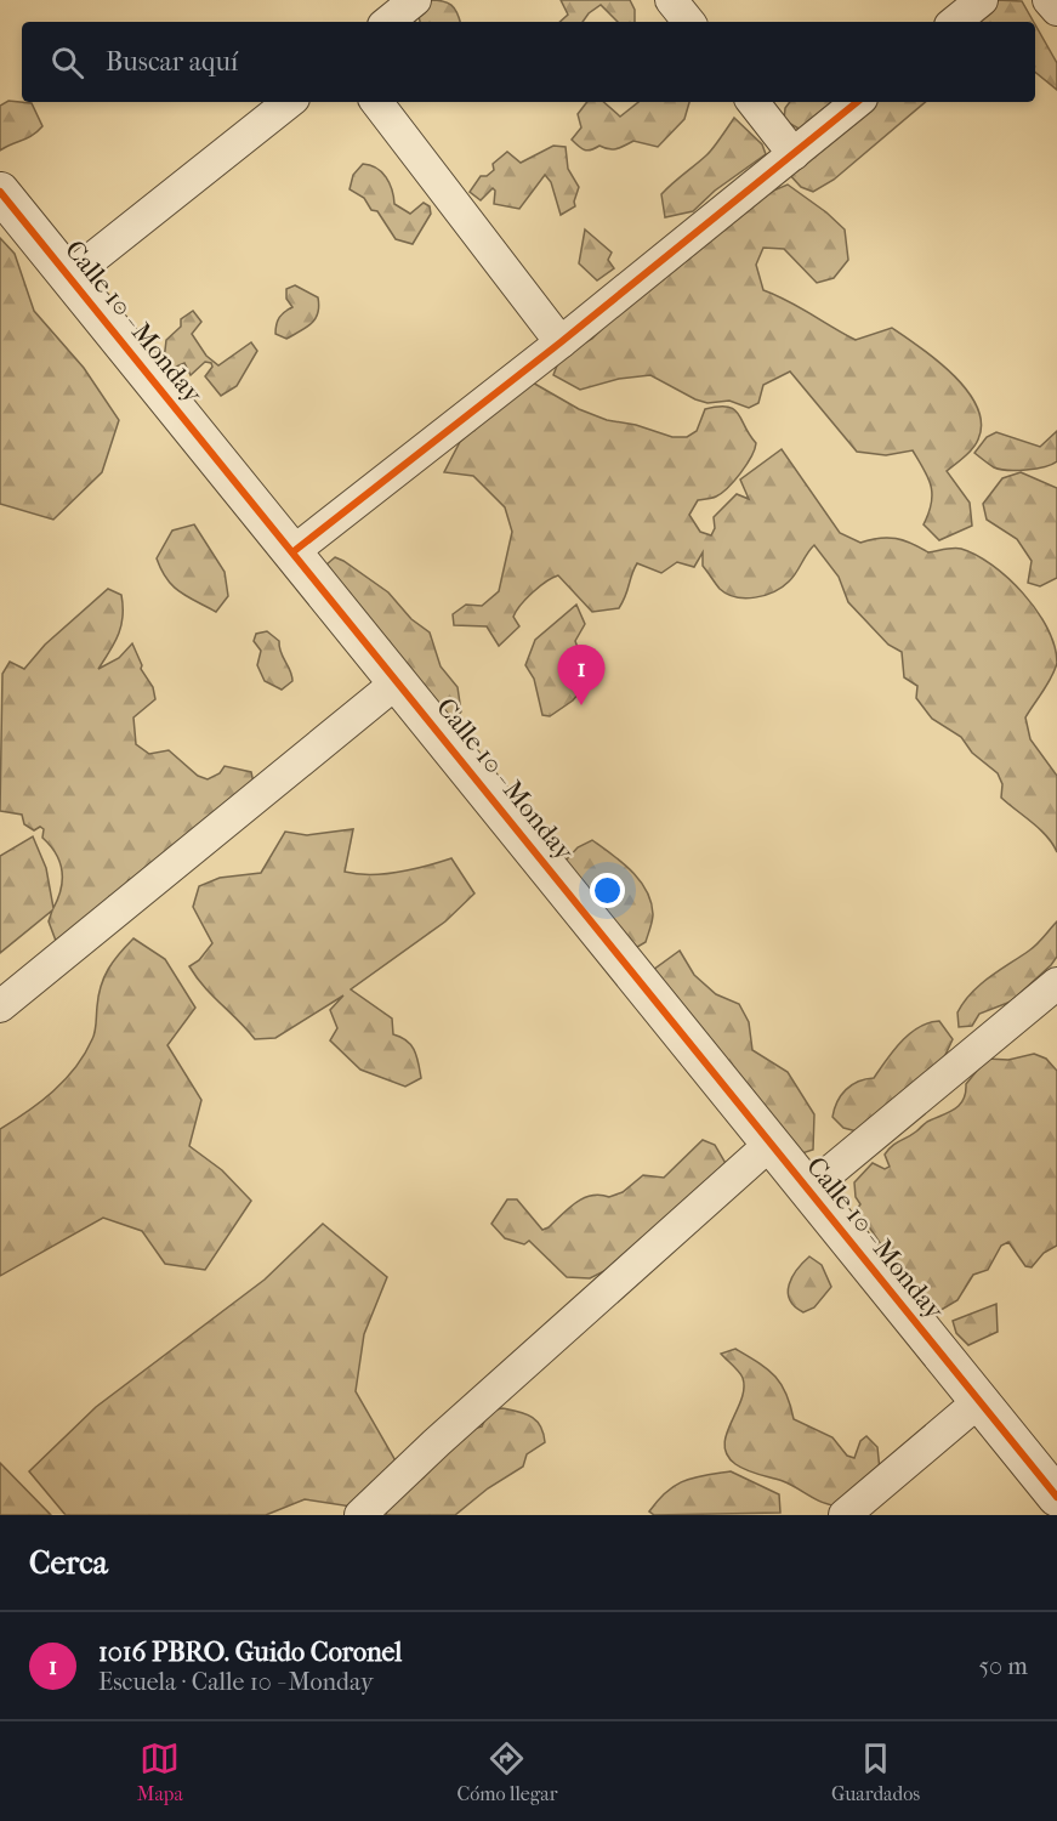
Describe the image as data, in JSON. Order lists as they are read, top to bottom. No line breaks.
{"streets":{"street":["Calle 10 - Monday"]},"page":{"search":"Buscar aquí","pins":"1","heading":"Cerca","list":[{"mark":"1","name":"1016 PBRO. Guido Coronel","note":"Escuela · Calle 10 - Monday","value":"50 m"}],"nav":["Mapa","Cómo llegar","Guardados"]}}
